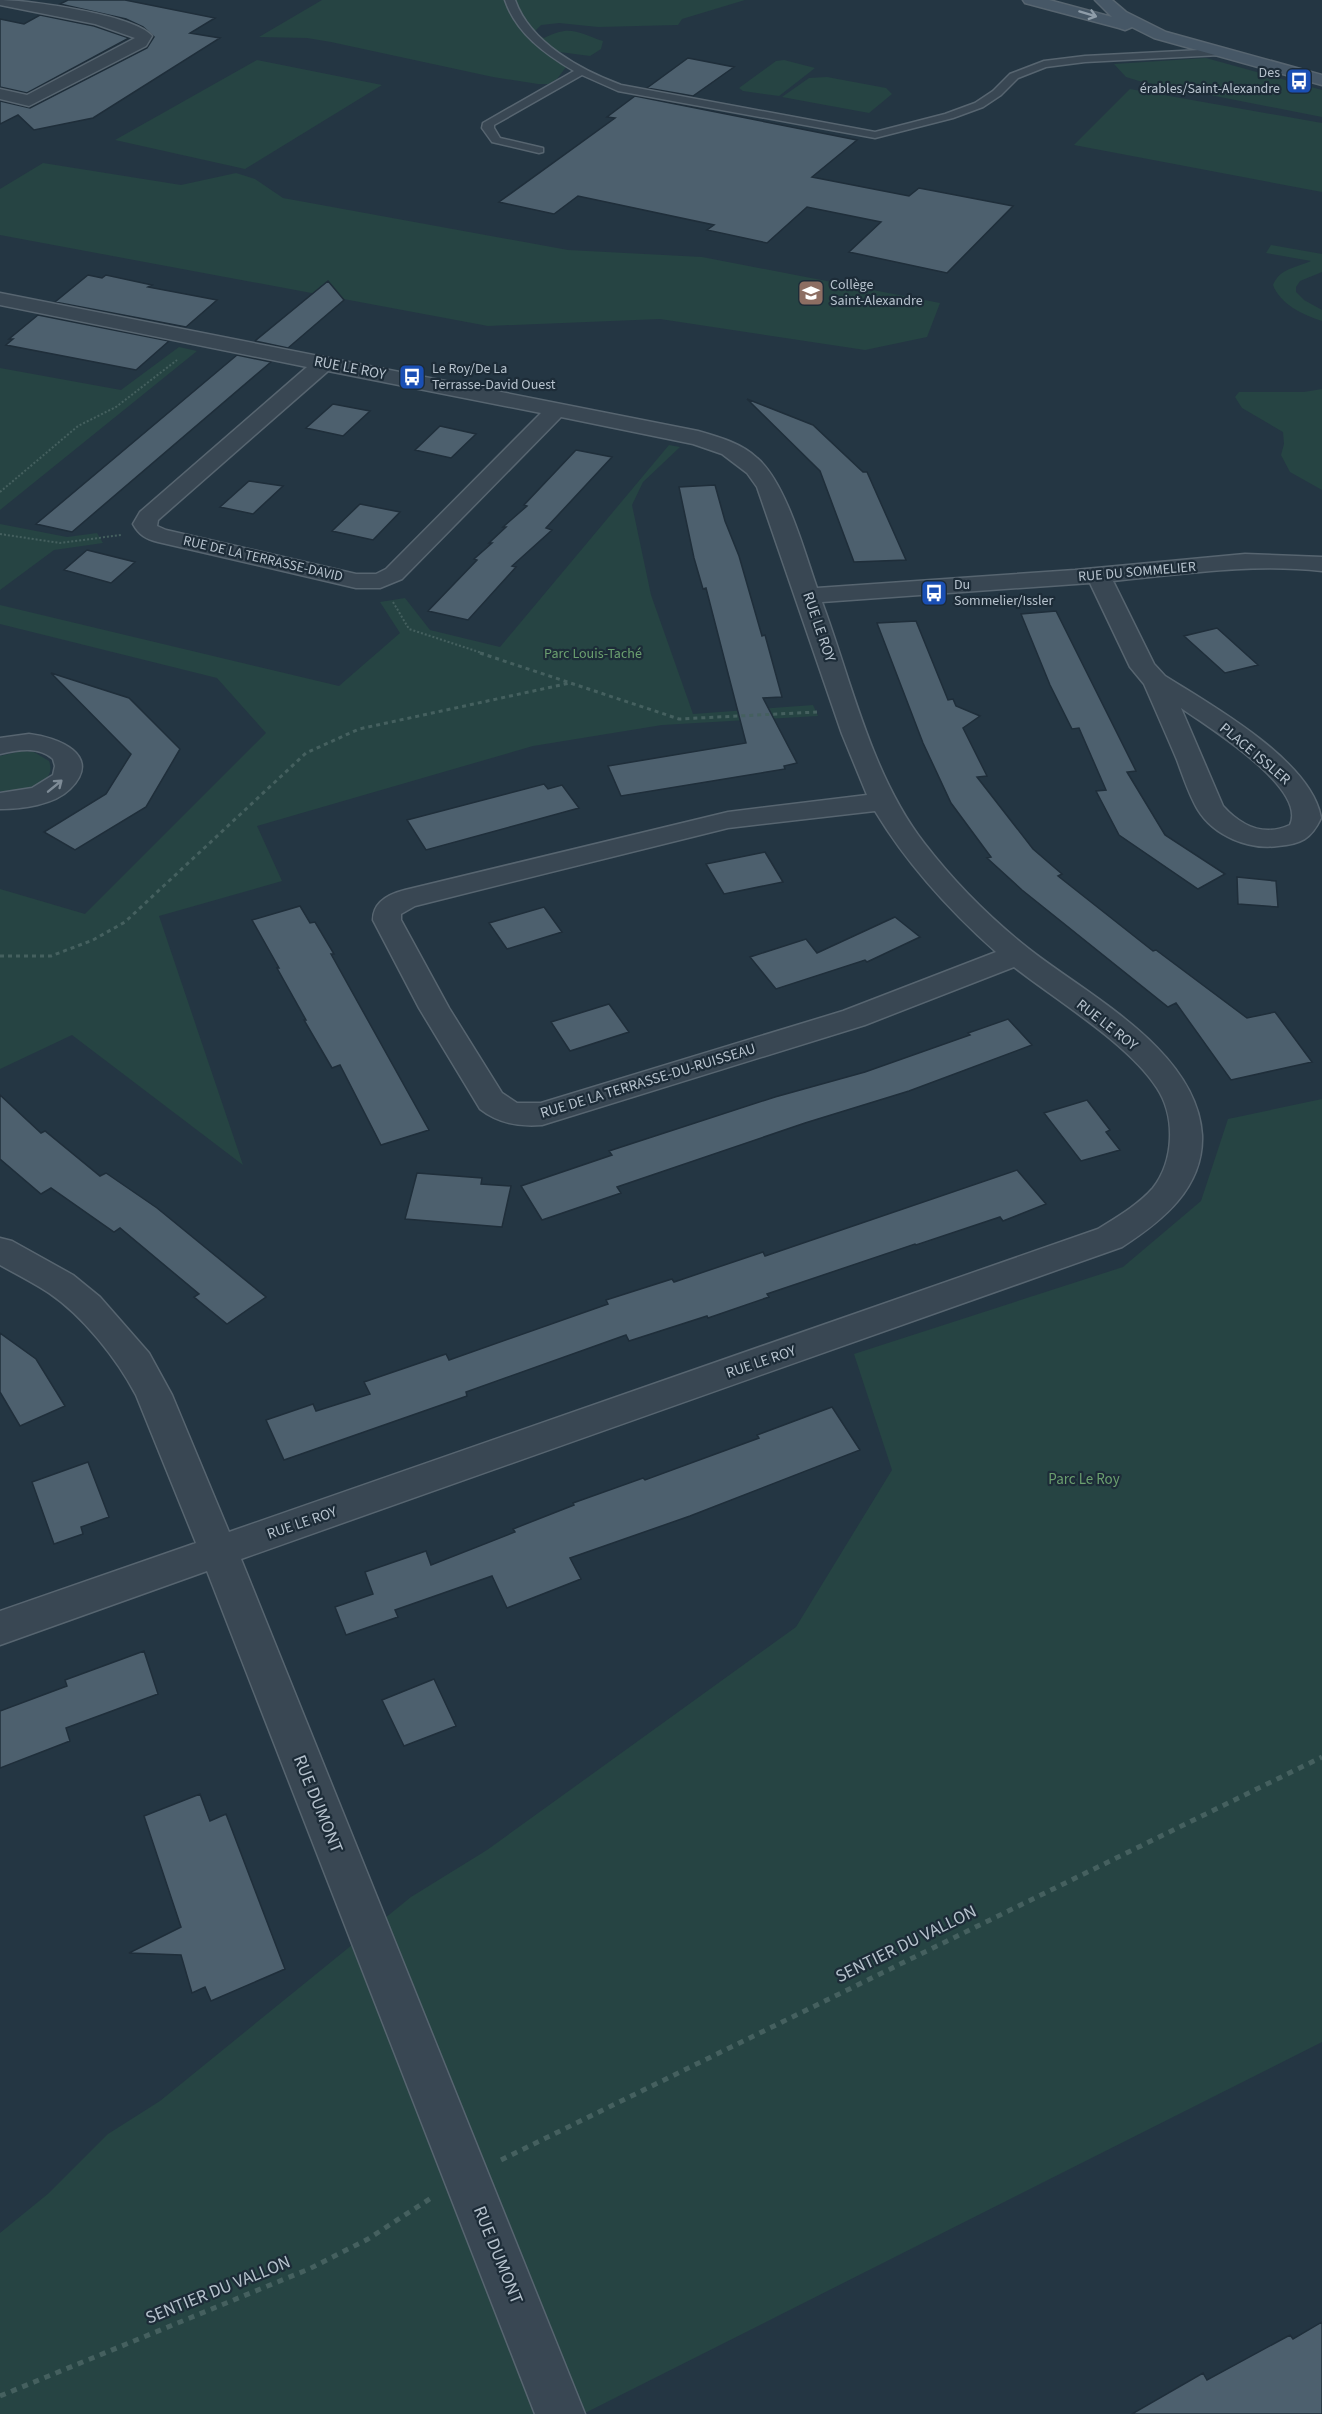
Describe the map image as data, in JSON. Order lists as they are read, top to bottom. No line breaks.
{"streets":{"street":["RUE LE ROY","RUE DE LA TERRASSE-DAVID","RUE DU SOMMELIER","PLACE ISSLER","RUE DE LA TERRASSE-DU-RUISSEAU","RUE DUMONT"],"path":["SENTIER DU VALLON"]},"crossings":[["RUE LE ROY","RUE DU SOMMELIER"],["RUE LE ROY","RUE DE LA TERRASSE-DU-RUISSEAU"],["RUE LE ROY","RUE DUMONT"],["RUE DU SOMMELIER","PLACE ISSLER"]],"parks":["Parc Louis-Taché","Parc Le Roy"],"places":{"bus stop":["Des érables/Saint-Alexandre","Le Roy/De La Terrasse-David Ouest","Du Sommelier/Issler"],"school or university":["Collège Saint-Alexandre"]}}
